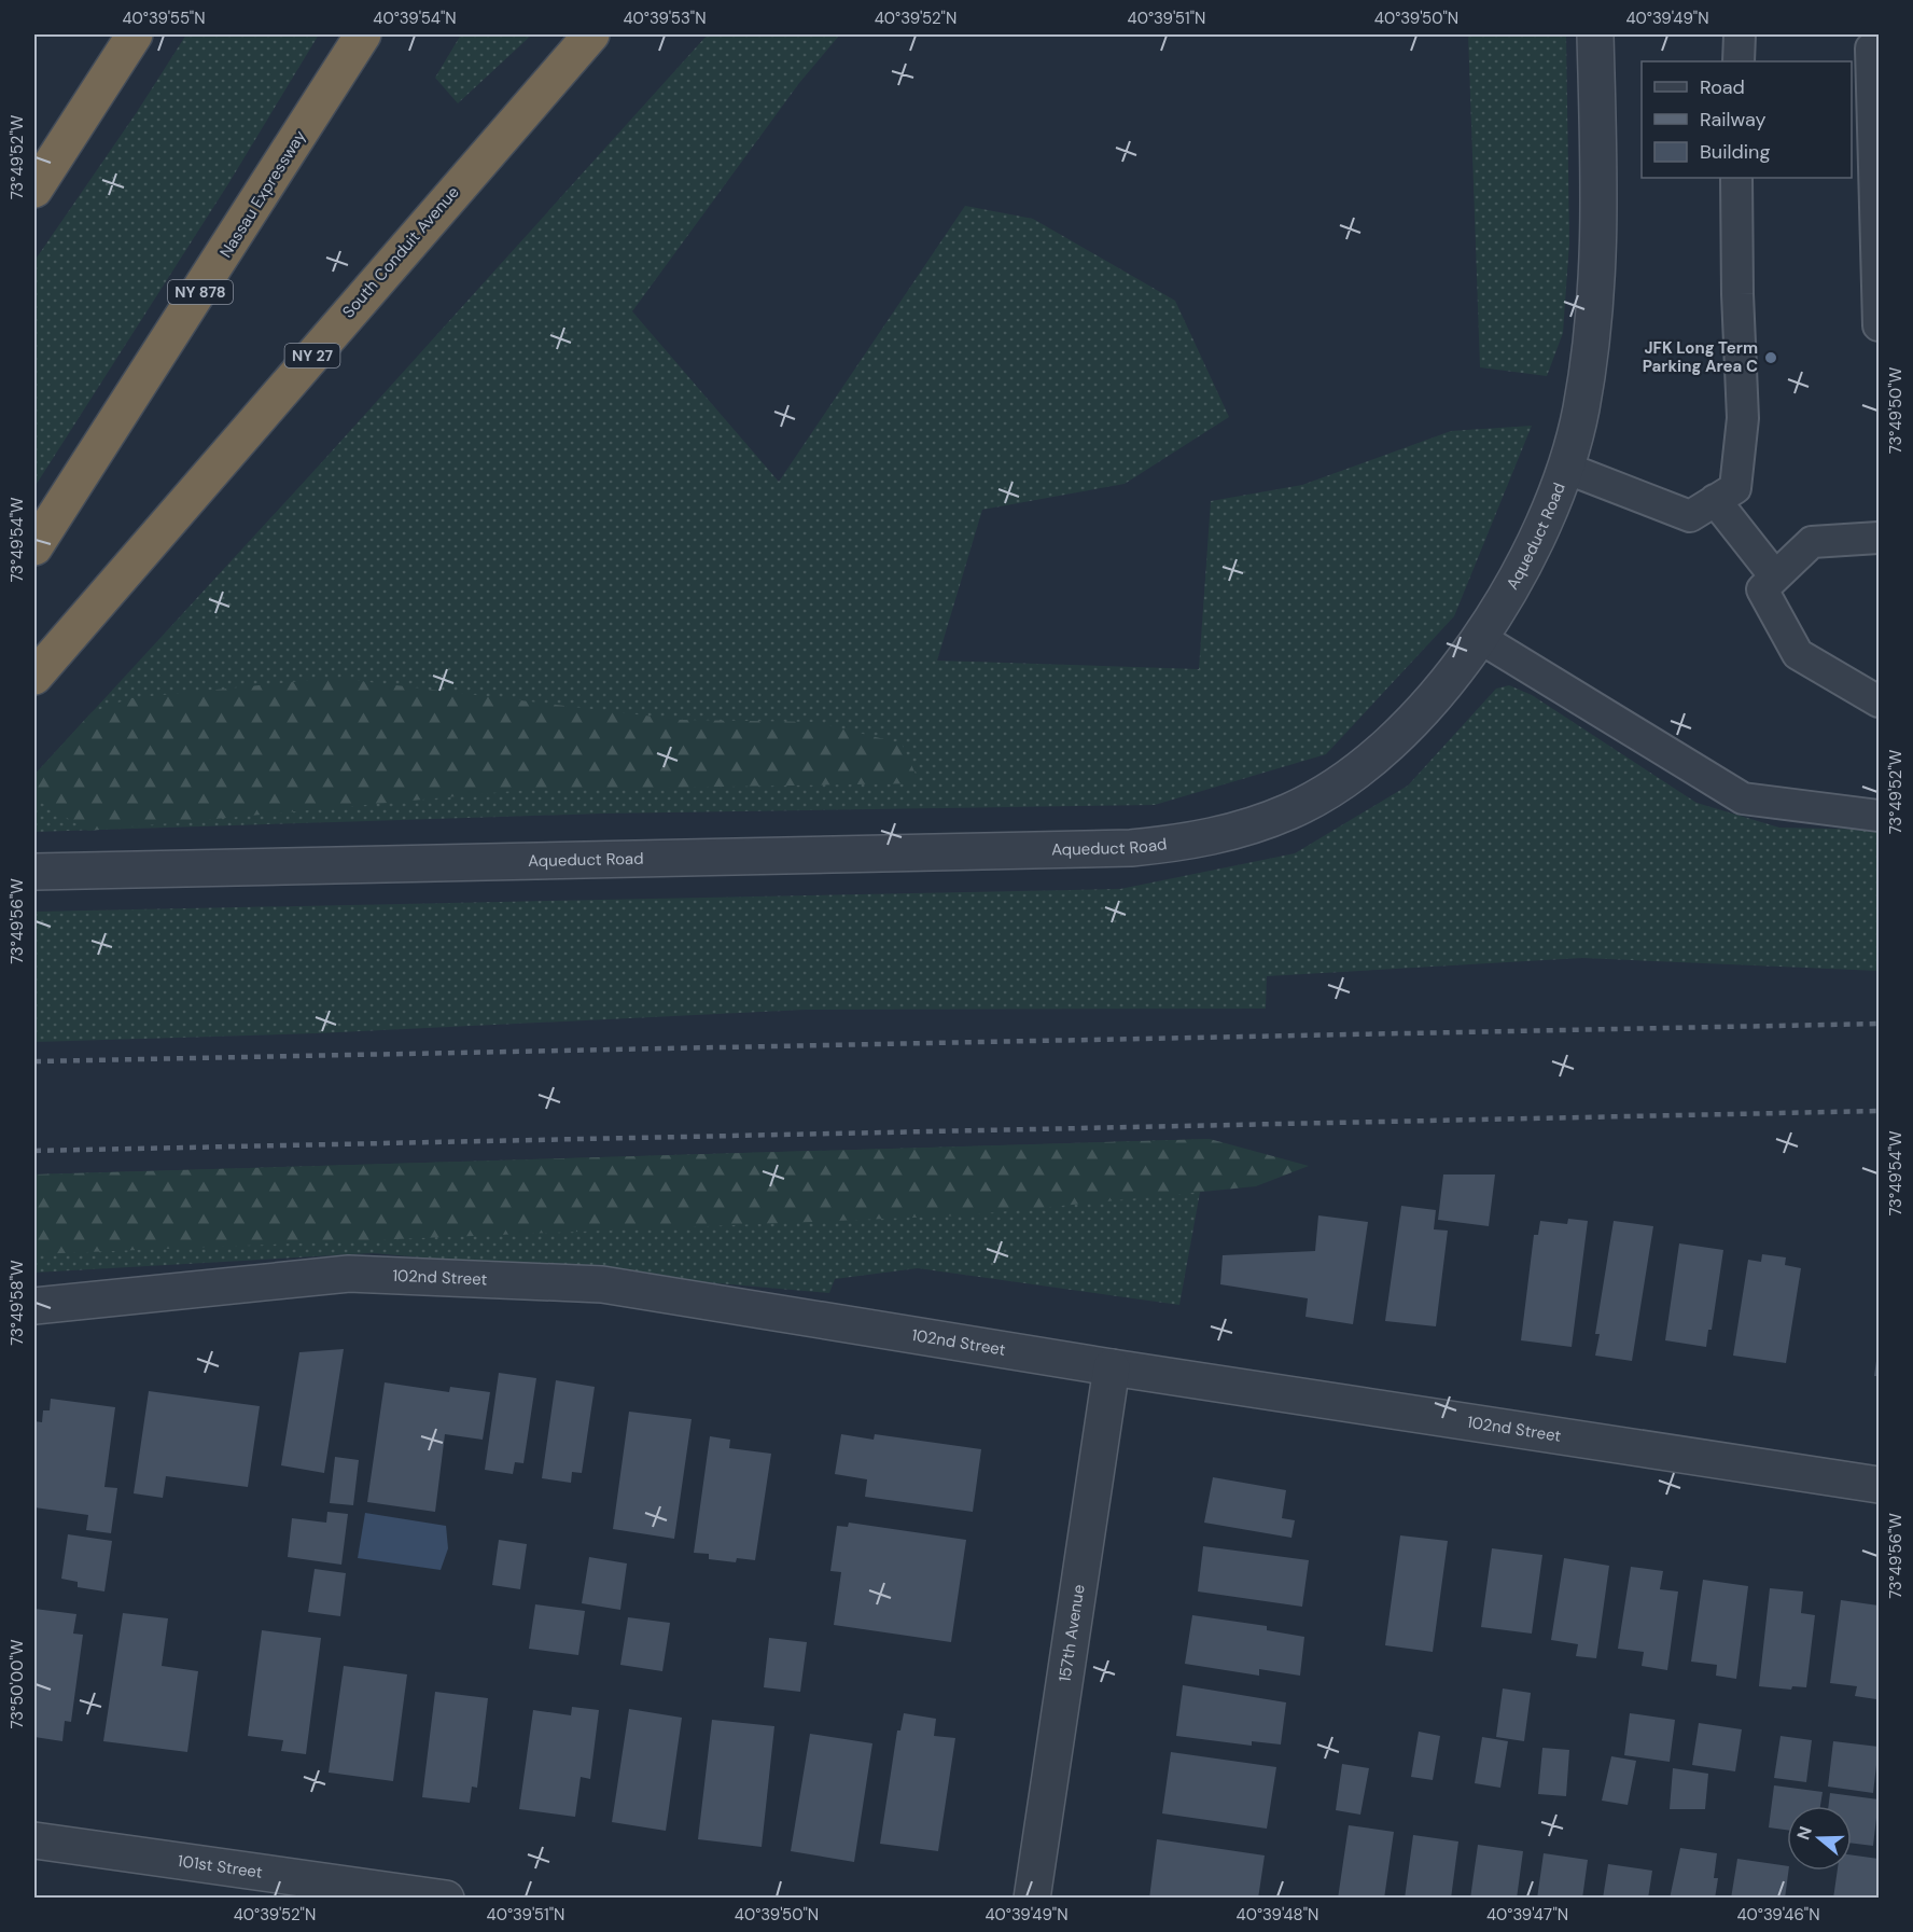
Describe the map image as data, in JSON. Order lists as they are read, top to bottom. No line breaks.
{"streets":{"highway":["Nassau Expressway","South Conduit Avenue","NY 878","NY 27"],"street":["Aqueduct Road","102nd Street","157th Avenue","101st Street"]},"crossings":[["102nd Street","157th Avenue"]],"places":["JFK Long Term Parking Area C"],"legend":["Road","Railway","Building"],"north":"left","coordinates":["40°39'55\"N","40°39'54\"N","40°39'53\"N","40°39'52\"N","40°39'51\"N","40°39'50\"N","40°39'49\"N","73°49'52\"W","73°49'50\"W","73°49'54\"W","73°49'56\"W","73°49'58\"W","73°50'00\"W","40°39'48\"N","40°39'47\"N","40°39'46\"N"]}
